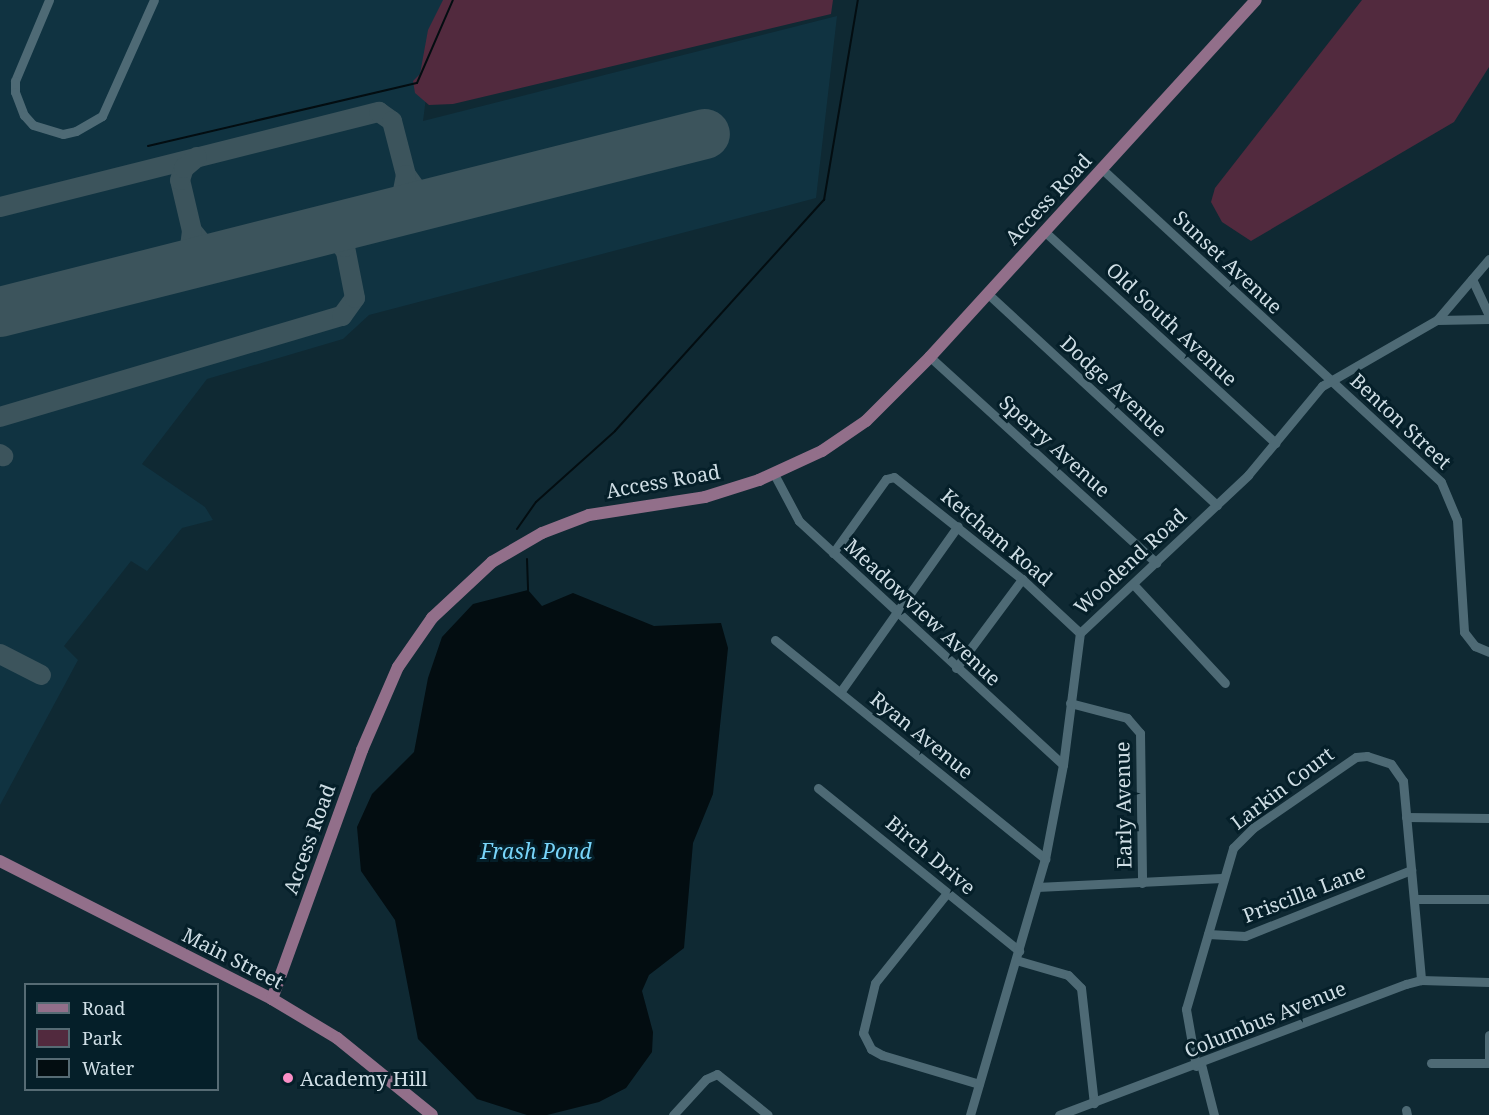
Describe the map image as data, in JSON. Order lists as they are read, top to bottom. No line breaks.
{"streets":{"main road":["Access Road","Main Street"],"street":["Sunset Avenue","Old South Avenue","Dodge Avenue","Benton Street","Sperry Avenue","Ketcham Road","Woodend Road","Meadowview Avenue","Ryan Avenue","Larkin Court","Early Avenue","Birch Drive","Priscilla Lane","Columbus Avenue"]},"crossings":[["Access Road","Sunset Avenue"],["Access Road","Old South Avenue"],["Access Road","Dodge Avenue"],["Access Road","Sperry Avenue"],["Access Road","Meadowview Avenue"],["Access Road","Main Street"],["Sunset Avenue","Benton Street"],["Sunset Avenue","Woodend Road"],["Old South Avenue","Woodend Road"],["Dodge Avenue","Woodend Road"],["Benton Street","Woodend Road"],["Sperry Avenue","Woodend Road"],["Ketcham Road","Woodend Road"],["Ketcham Road","Meadowview Avenue"],["Woodend Road","Meadowview Avenue"],["Woodend Road","Ryan Avenue"],["Woodend Road","Early Avenue"],["Woodend Road","Birch Drive"],["Larkin Court","Priscilla Lane"],["Larkin Court","Columbus Avenue"]],"water":["Frash Pond"],"places":["Academy Hill"],"legend":["Road","Park","Water"]}
